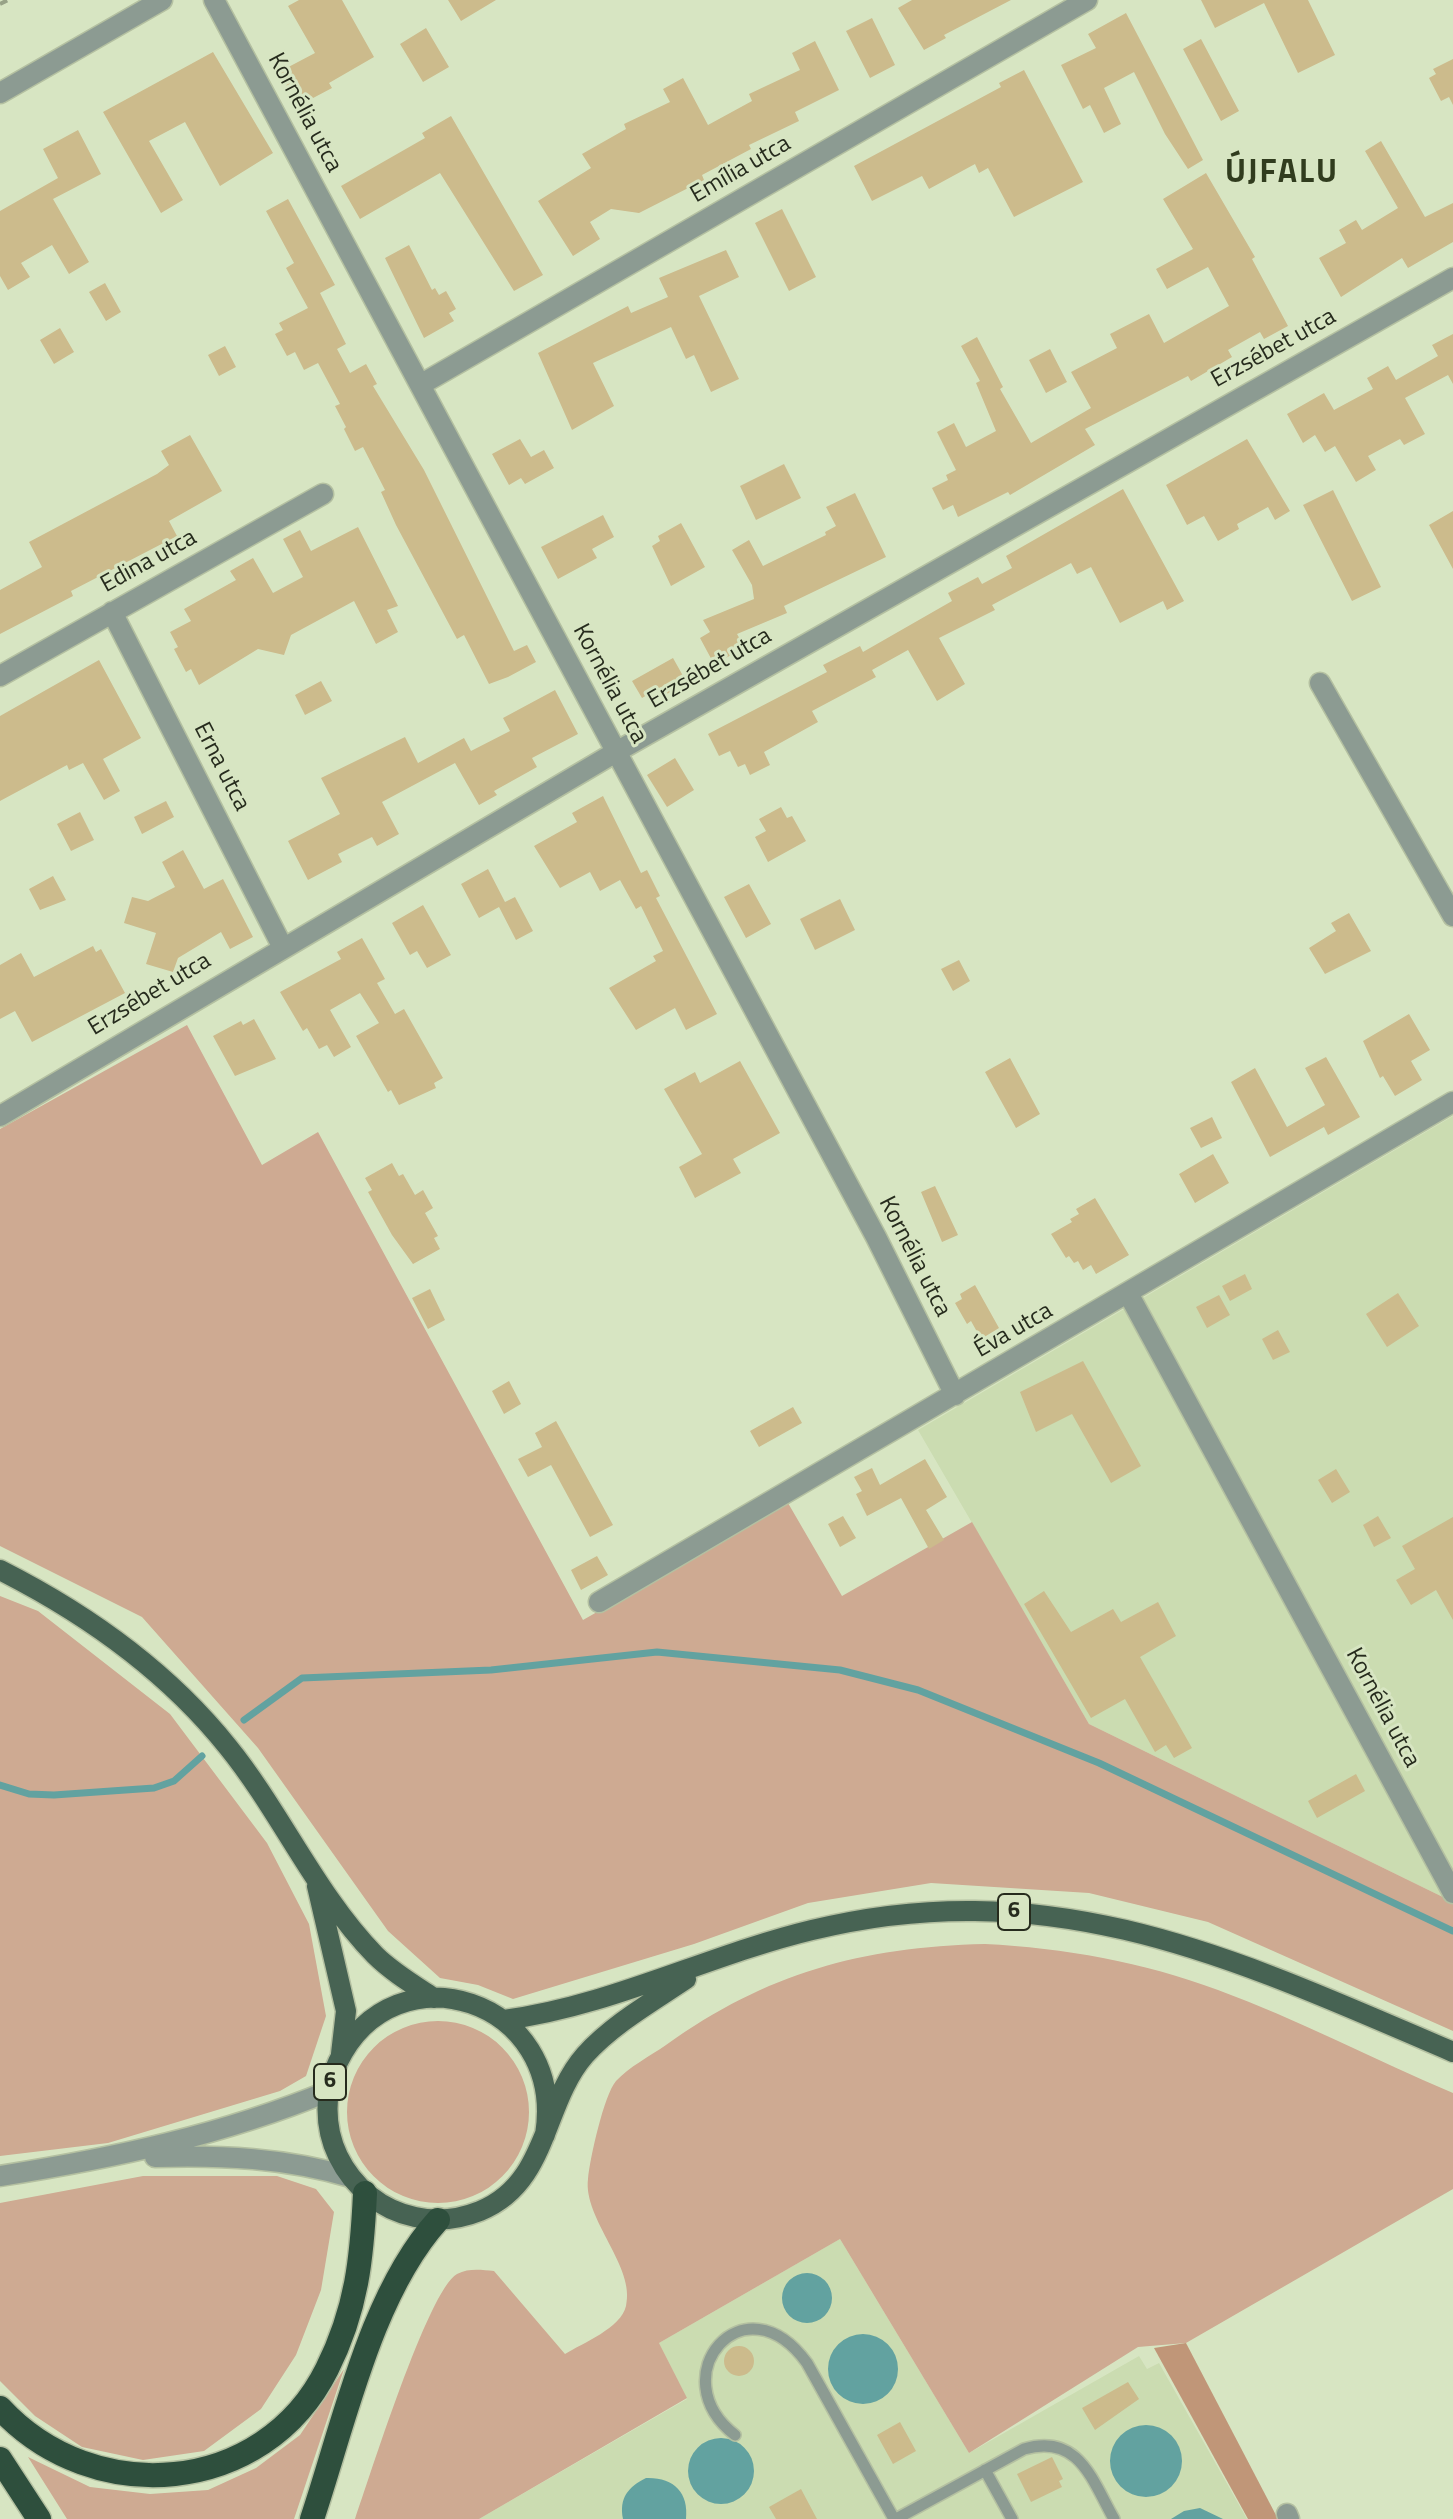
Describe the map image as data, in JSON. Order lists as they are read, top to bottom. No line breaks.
{"streets":{"main road":["6"],"street":["Kornélia utca","Emília utca","Erzsébet utca","Edina utca","Erna utca","Éva utca"]},"crossings":[["Kornélia utca","Emília utca"],["Kornélia utca","Erzsébet utca"],["Kornélia utca","Éva utca"],["Erzsébet utca","Erna utca"],["Edina utca","Erna utca"]],"districts":["ÚJFALU"]}
